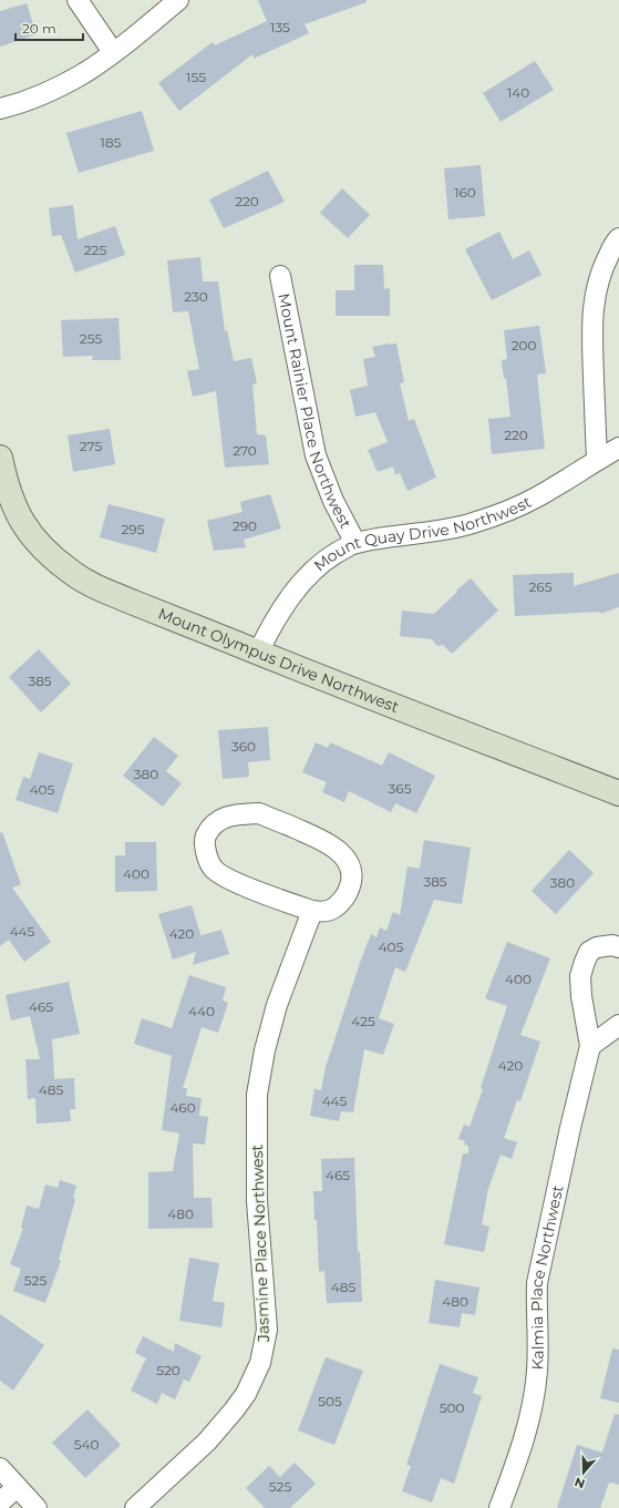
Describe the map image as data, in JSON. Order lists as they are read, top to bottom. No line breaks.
{"streets":{"street":["Mount Rainier Place Northwest","Mount Quay Drive Northwest","Mount Olympus Drive Northwest","Jasmine Place Northwest","Kalmia Place Northwest"]},"crossings":[["Mount Rainier Place Northwest","Mount Quay Drive Northwest"],["Mount Quay Drive Northwest","Mount Olympus Drive Northwest"]],"house_numbers":["135","155","140","185","160","220","225","230","255","200","220","275","270","290","295","265","385","360","380","365","405","400","385","380","445","420","405","400","465","440","425","420","485","445","460","465","480","525","485","480","520","505","500","540","525"],"scale_bar":"20 m","north":"bottom"}
